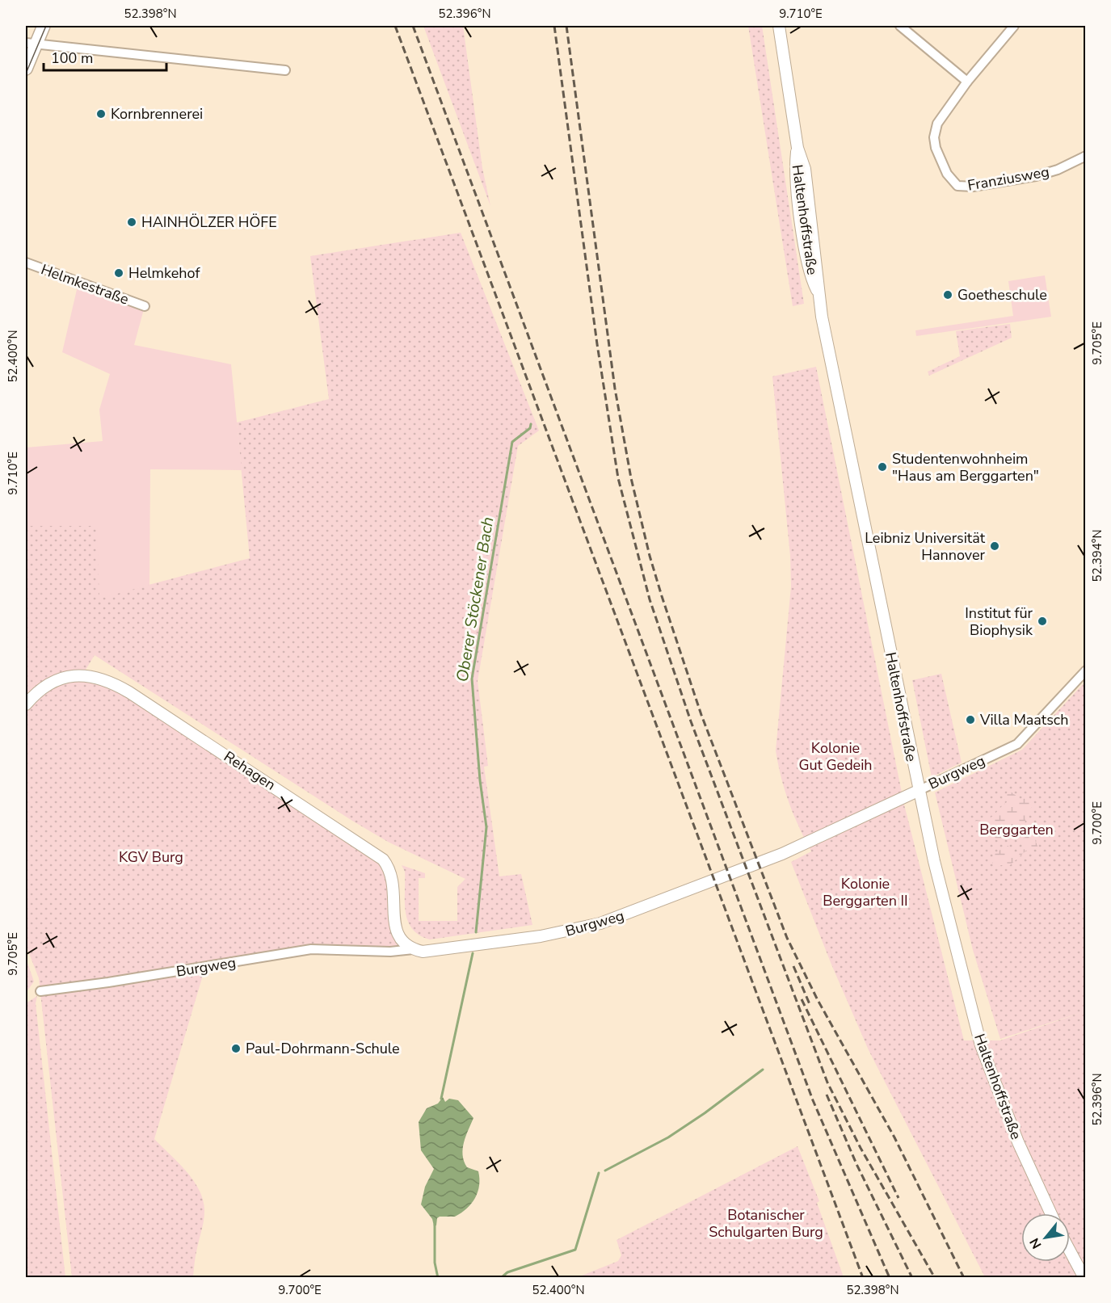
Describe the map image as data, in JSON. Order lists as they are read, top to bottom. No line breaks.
{"streets":{"street":["Franziusweg","Haltenhoffstraße","Helmkestraße","Rehagen","Burgweg"]},"crossings":[["Haltenhoffstraße","Burgweg"],["Rehagen","Burgweg"]],"water":["Oberer Stöckener Bach"],"parks":["Kolonie Gut Gedeih","Berggarten","KGV Burg","Kolonie Berggarten II","Botanischer Schulgarten Burg"],"places":["Kornbrennerei","HAINHÖLZER HÖFE","Helmkehof","Goetheschule","Studentenwohnheim \"Haus am Berggarten\"","Leibniz Universität Hannover","Institut für Biophysik","Villa Maatsch","Paul-Dohrmann-Schule"],"scale_bar":"100 m","north":"bottom left","coordinates":["52.398°N","52.396°N","9.710°E","9.705°E","52.400°N","52.394°N","9.700°E"]}
